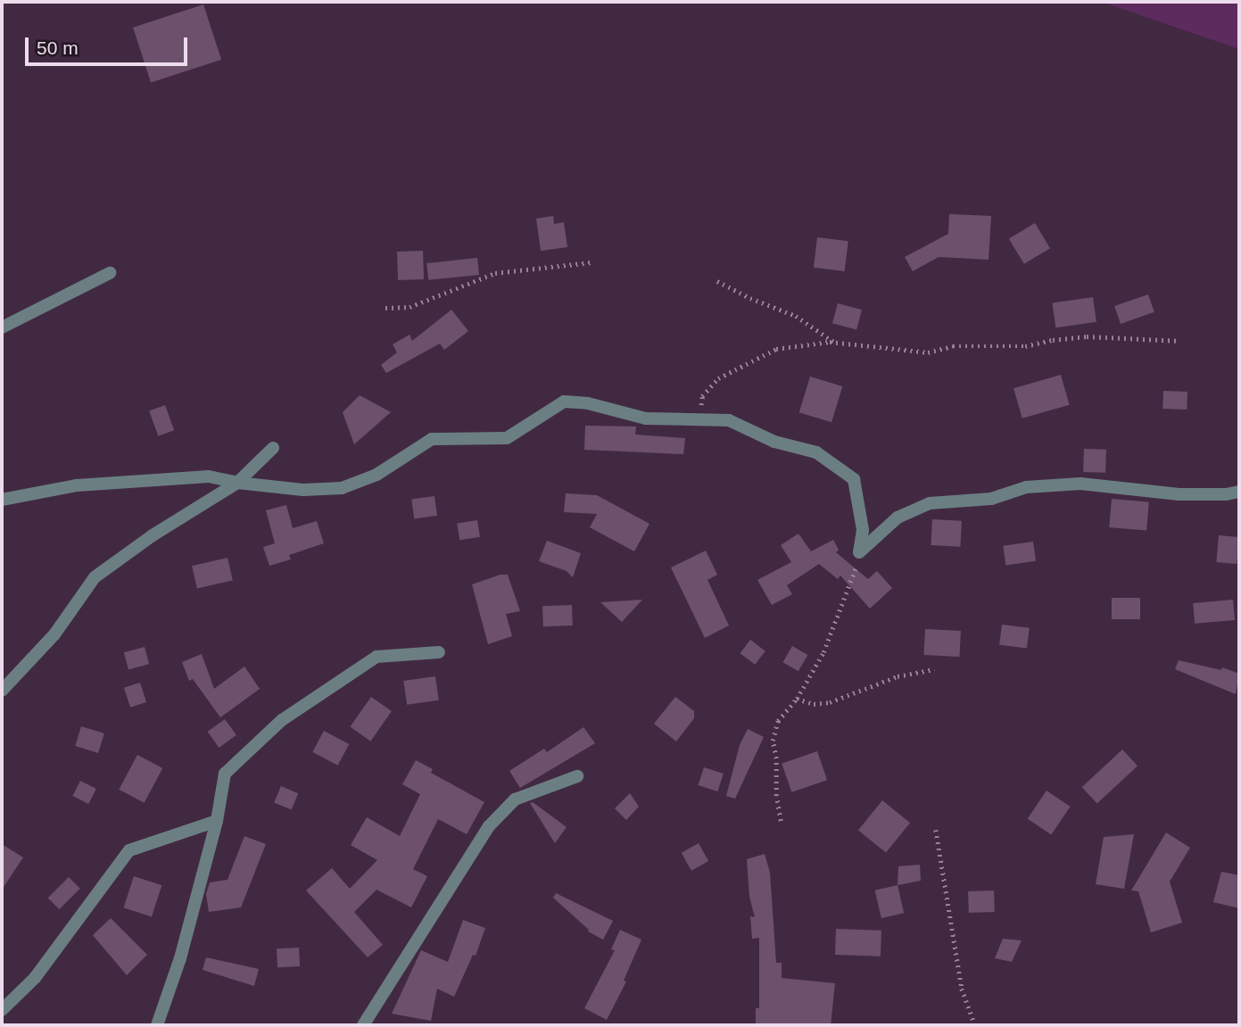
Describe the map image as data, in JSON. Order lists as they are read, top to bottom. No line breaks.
{"scale_bar":"50 m"}
